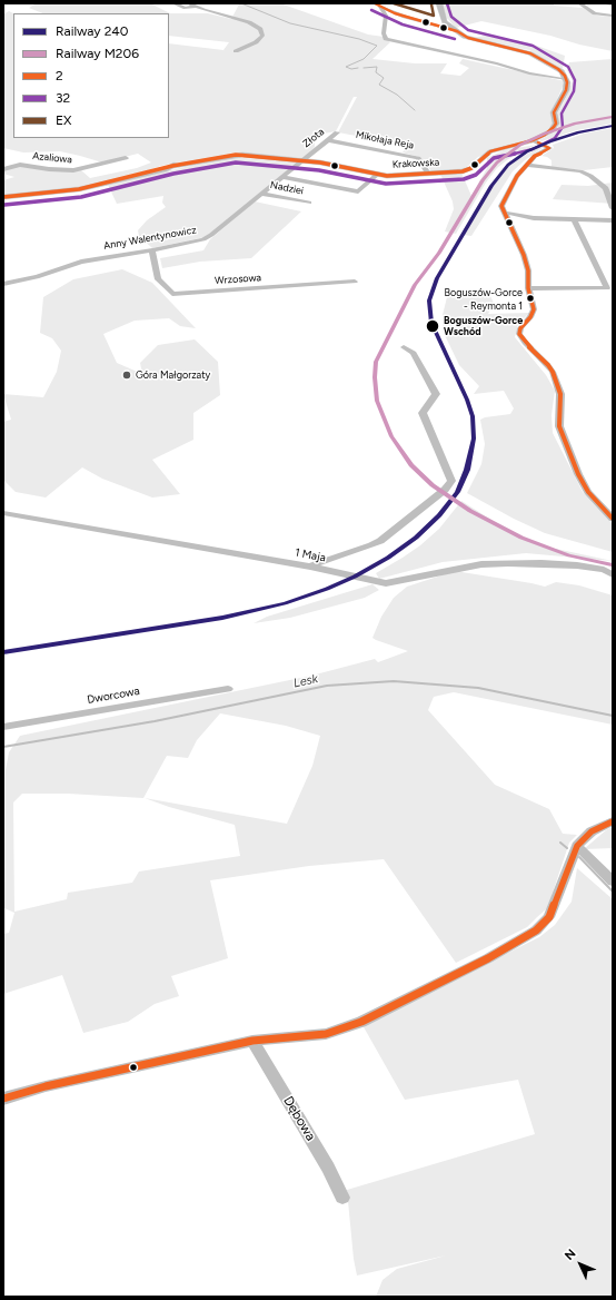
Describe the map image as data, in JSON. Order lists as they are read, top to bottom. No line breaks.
{"streets":{"main road":["Krakowska"],"street":["Złota","Mikołaja Reja","Azaliowa","Nadziei","Anny Walentynowicz","Wrzosowa","1 Maja","Dworcowa","Dębowa"]},"crossings":[["Złota","Mikołaja Reja"],["Złota","Krakowska"],["Złota","Anny Walentynowicz"],["Mikołaja Reja","Krakowska"],["Krakowska","Anny Walentynowicz"],["Nadziei","Anny Walentynowicz"],["Anny Walentynowicz","Wrzosowa"]],"water":["Lesk"],"places":["Boguszów-Gorce - Reymonta 1","Boguszów-Gorce Wschód","Góra Małgorzaty"],"lines":["transit line 2","transit line 32","transit line EX","rail line M206","rail line 240"],"legend":["Railway 240","Railway M206","2","32","EX"],"north":"top left"}
